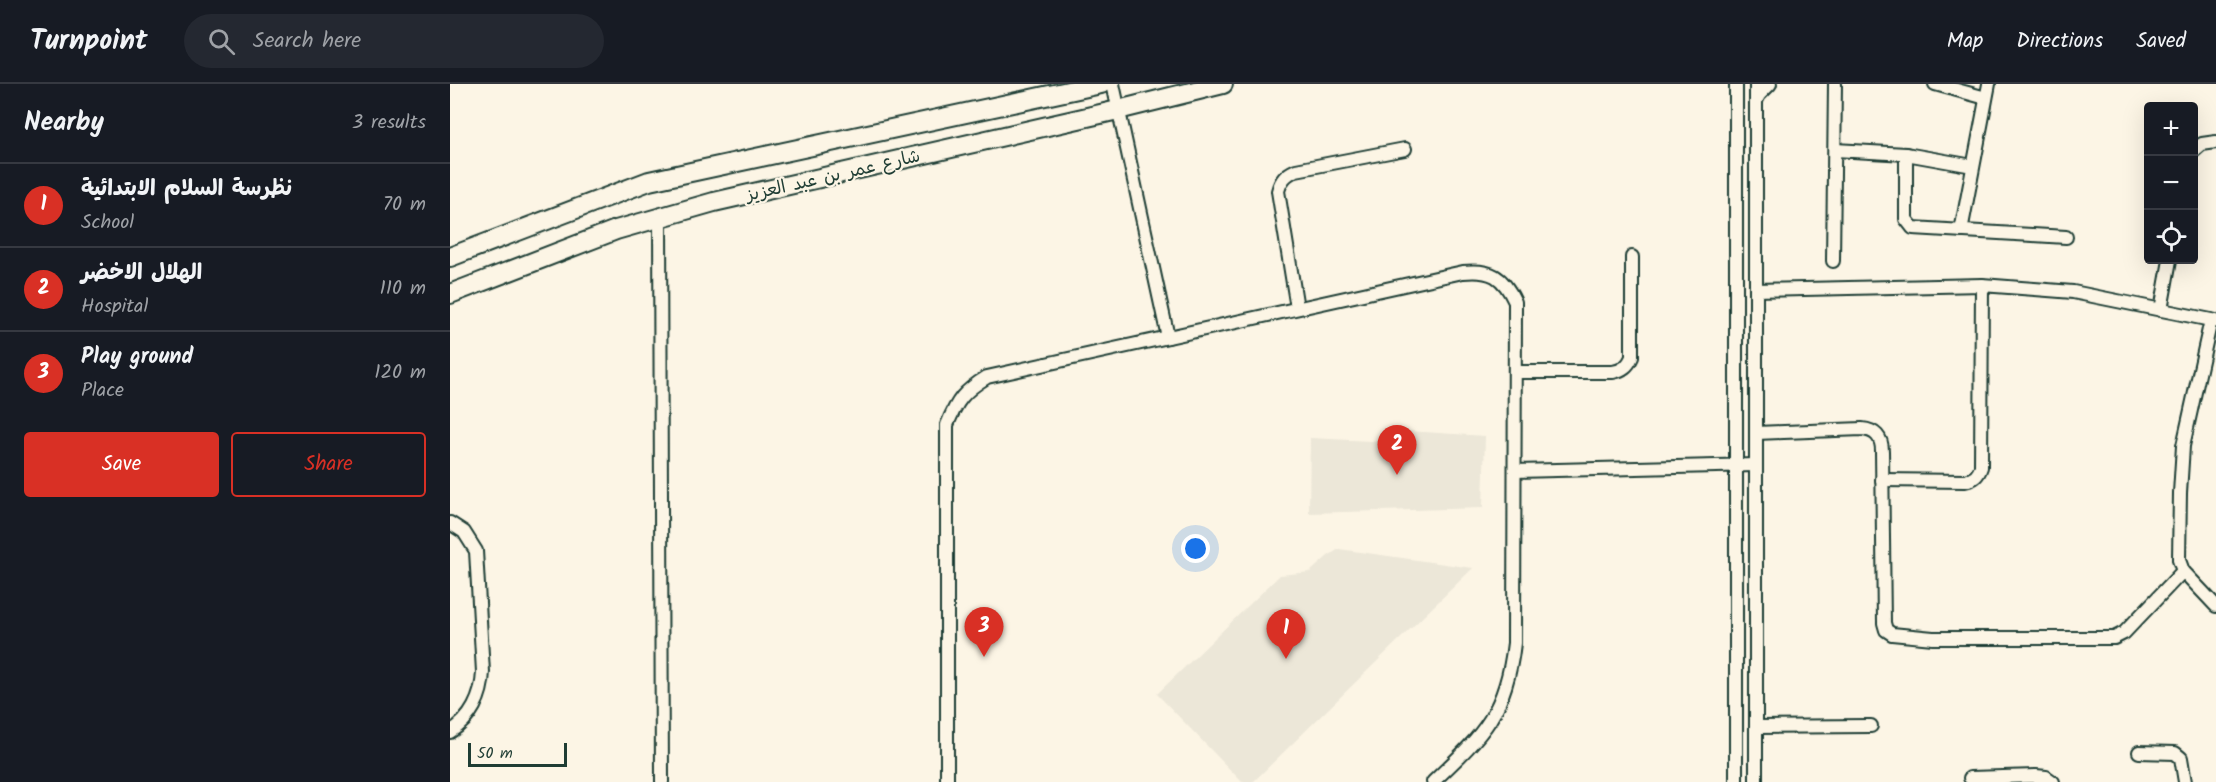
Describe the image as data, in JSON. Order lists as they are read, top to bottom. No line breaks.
{"streets":{"street":["شارع عمر بن عبد العزيز"]},"scale_bar":"50 m","page":{"header":"Turnpoint","search":"Search here","nav":["Map","Directions","Saved"],"heading":["Nearby","3 results"],"map_buttons":["+","−"],"list":[{"mark":"1","name":"نظرسة السلام الابتدائية","note":"School","value":"70 m"},{"mark":"2","name":"الهلال الاخضر","note":"Hospital","value":"110 m"},{"mark":"3","name":"Play ground","note":"Place","value":"120 m"}],"buttons":["Save","Share"],"pins":["2","3","1"],"scale":"50 m"}}
